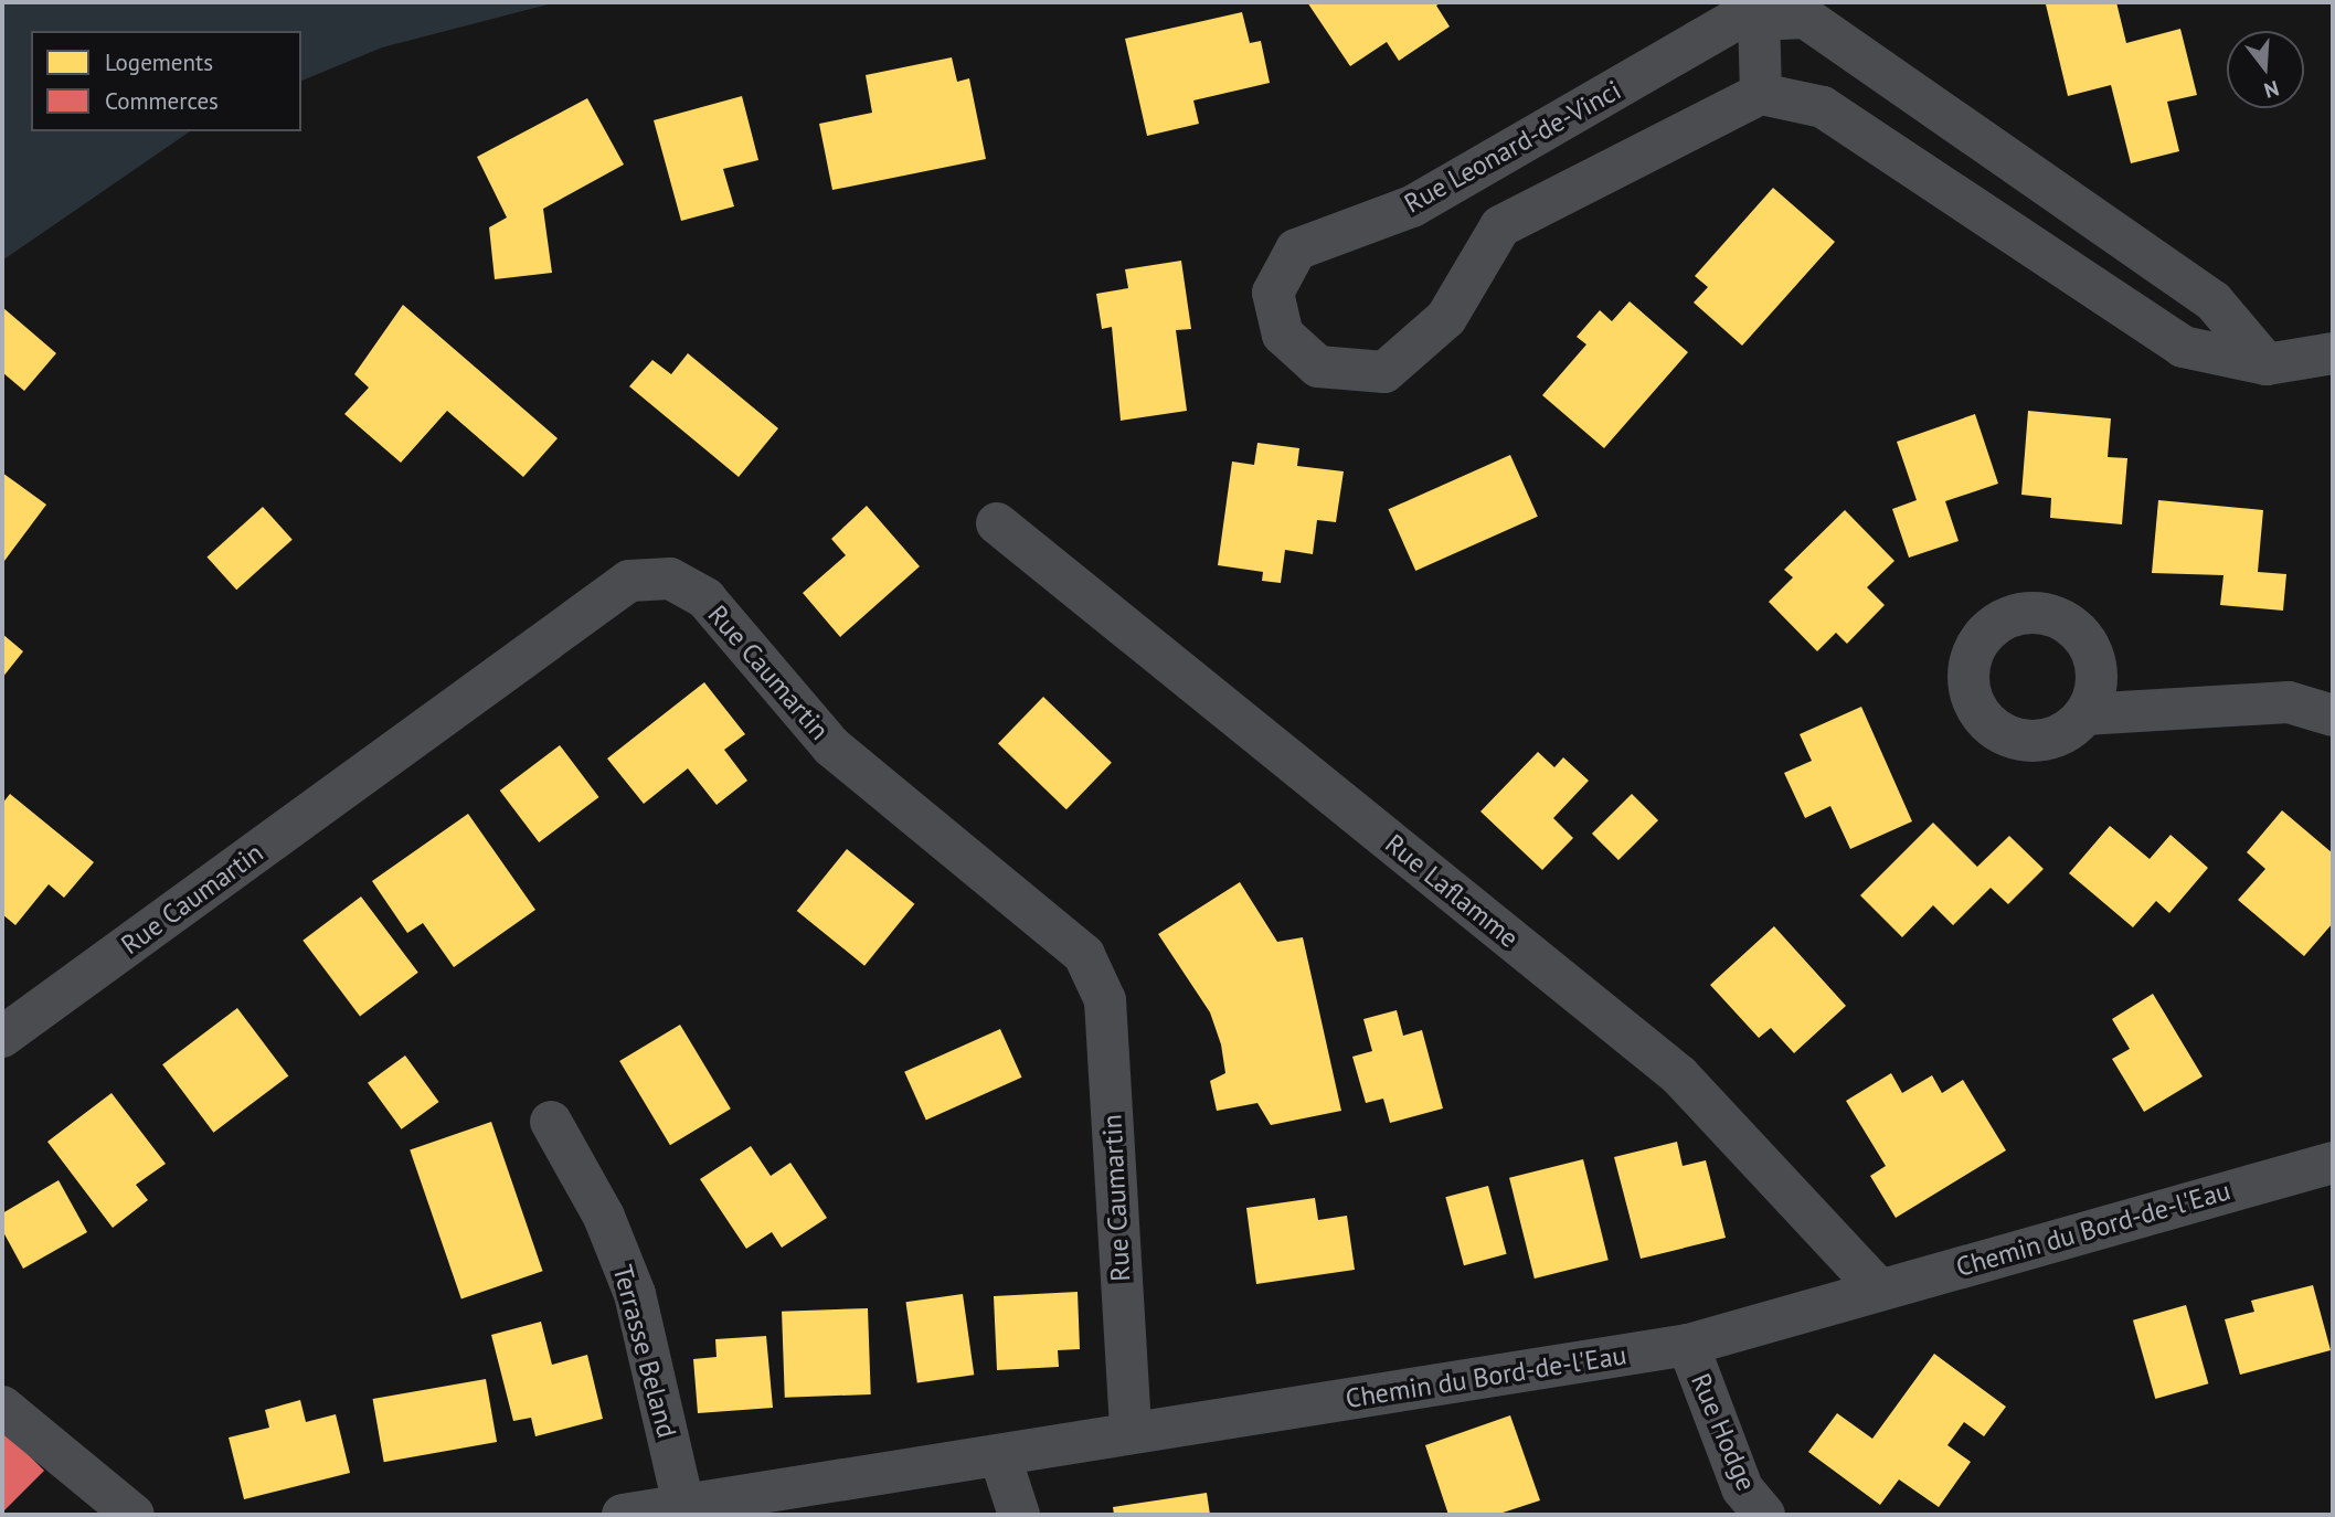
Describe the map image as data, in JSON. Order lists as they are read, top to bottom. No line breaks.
{"streets":{"street":["Rue Leonard-de-Vinci","Rue Caumartin","Rue Laflamme","Chemin du Bord-de-l'Eau","Terrasse Beland","Rue Hodge"]},"crossings":[["Rue Caumartin","Chemin du Bord-de-l'Eau"],["Rue Laflamme","Chemin du Bord-de-l'Eau"],["Chemin du Bord-de-l'Eau","Terrasse Beland"],["Chemin du Bord-de-l'Eau","Rue Hodge"]],"legend":["Logements","Commerces"],"north":"bottom"}
